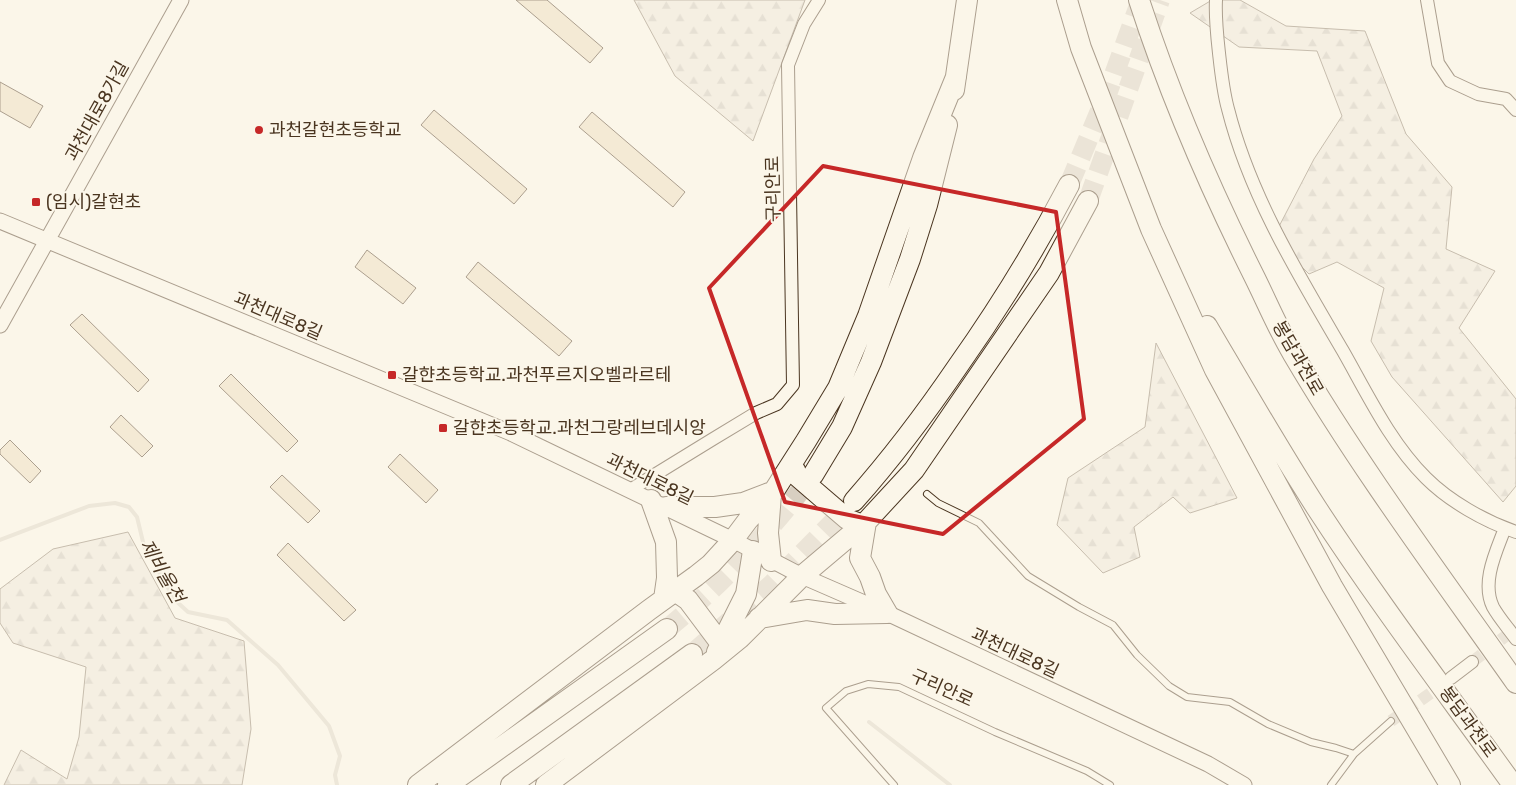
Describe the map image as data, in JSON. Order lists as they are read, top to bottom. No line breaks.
{"streets":{"highway":["봉담과천로"],"street":["과천대로8가길","구리안로","과천대로8길"]},"crossings":[["과천대로8가길","과천대로8길"],["구리안로","과천대로8길"]],"water":["제비울천"],"places":{"other":["과천갈현초등학교"],"transit":["(임시)갈현초","갈햔초등학교.과천푸르지오벨라르테","갈햔초등학교.과천그랑레브데시앙"]}}
